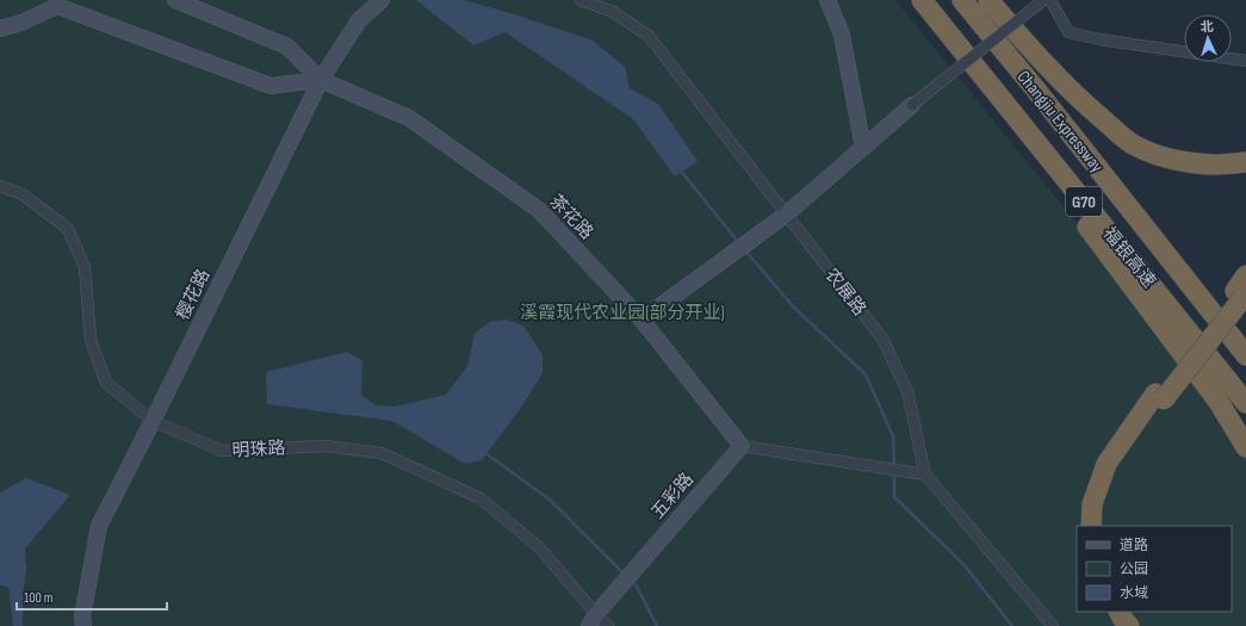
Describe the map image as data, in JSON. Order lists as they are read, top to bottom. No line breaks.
{"streets":{"highway":["Changjiu Expressway","G70","福银高速"],"street":["茶花路","农展路","樱花路","明珠路","五彩路"]},"crossings":[["茶花路","樱花路"],["茶花路","五彩路"],["樱花路","明珠路"],["明珠路","五彩路"]],"parks":["溪霞现代农业园(部分开业)"],"legend":["道路","公园","水域"],"scale_bar":"100 m","north":"top"}
